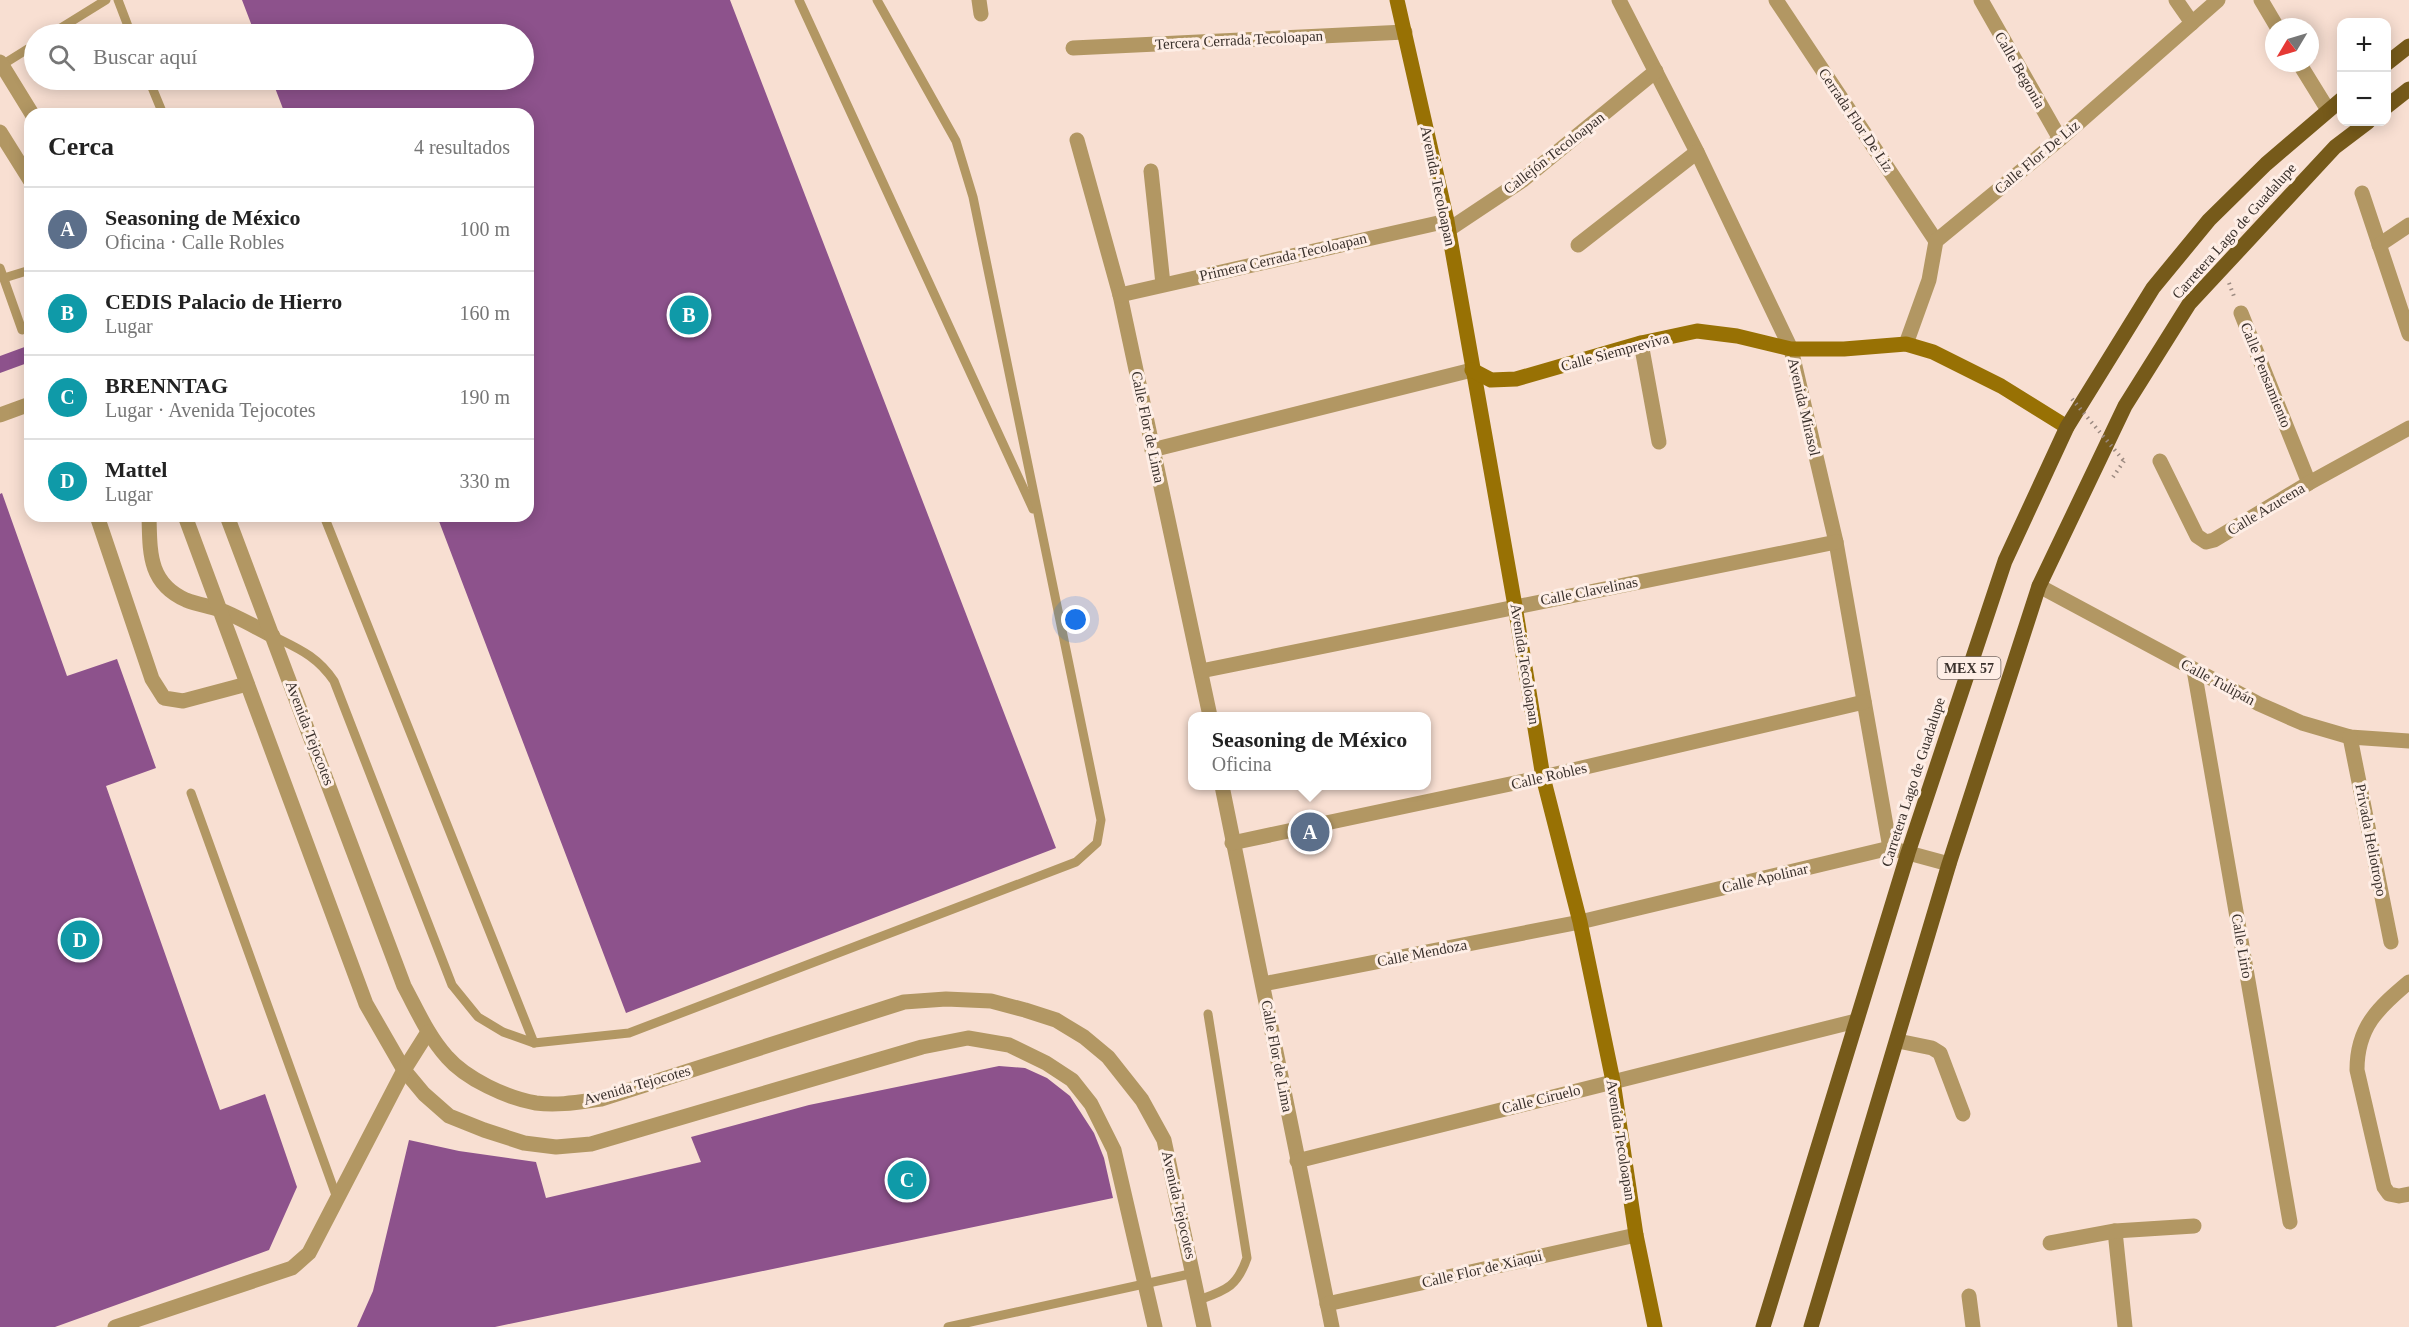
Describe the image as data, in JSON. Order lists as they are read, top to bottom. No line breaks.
{"streets":{"main road":["Carretera Lago de Guadalupe","MEX 57"],"street":["Tercera Cerrada Tecoloapan","Calle Begonia","Cerrada Flor De Liz","Callejón Tecoloapan","Calle Flor De Liz","Avenida Tecoloapan","Primera Cerrada Tecoloapan","Calle Siempreviva","Calle Pensamiento","Avenida Mirasol","Calle Flor de Lima","Calle Azucena","Calle Clavelinas","Calle Tulipán","Avenida Tejocotes","Calle Robles","Privada Heliotropo","Calle Apolinar","Calle Lirio","Calle Mendoza","Calle Ciruelo","Calle Flor de Xiaqui"]},"crossings":[["Tercera Cerrada Tecoloapan","Avenida Tecoloapan"],["Calle Begonia","Calle Flor De Liz"],["Cerrada Flor De Liz","Calle Flor De Liz"],["Callejón Tecoloapan","Avenida Tecoloapan"],["Callejón Tecoloapan","Primera Cerrada Tecoloapan"],["Callejón Tecoloapan","Avenida Mirasol"],["Avenida Tecoloapan","Primera Cerrada Tecoloapan"],["Avenida Tecoloapan","Calle Siempreviva"],["Avenida Tecoloapan","Calle Clavelinas"],["Avenida Tecoloapan","Calle Robles"],["Avenida Tecoloapan","Calle Apolinar"],["Avenida Tecoloapan","Calle Mendoza"],["Avenida Tecoloapan","Calle Ciruelo"],["Avenida Tecoloapan","Calle Flor de Xiaqui"],["Carretera Lago de Guadalupe","Calle Siempreviva"],["Carretera Lago de Guadalupe","Calle Pensamiento"],["Carretera Lago de Guadalupe","Calle Tulipán"],["Carretera Lago de Guadalupe","Calle Apolinar"],["Carretera Lago de Guadalupe","Calle Ciruelo"],["Primera Cerrada Tecoloapan","Calle Flor de Lima"],["Calle Siempreviva","Avenida Mirasol"],["Calle Pensamiento","Calle Azucena"],["Avenida Mirasol","Calle Clavelinas"],["Avenida Mirasol","Calle Robles"],["Avenida Mirasol","Calle Apolinar"],["Calle Flor de Lima","Calle Clavelinas"],["Calle Flor de Lima","Calle Robles"],["Calle Flor de Lima","Calle Mendoza"],["Calle Flor de Lima","Calle Ciruelo"],["Calle Flor de Lima","Calle Flor de Xiaqui"],["Calle Tulipán","Privada Heliotropo"],["Calle Tulipán","Calle Lirio"],["Calle Apolinar","Calle Mendoza"]],"north":"bottom left","page":{"map_buttons":["+","−"],"search":"Buscar aquí","heading":["Cerca","4 resultados"],"list":[{"mark":"A","name":"Seasoning de México","note":"Oficina · Calle Robles","value":"100 m"},{"mark":"B","name":"CEDIS Palacio de Hierro","note":"Lugar","value":"160 m"},{"mark":"C","name":"BRENNTAG","note":"Lugar · Avenida Tejocotes","value":"190 m"},{"mark":"D","name":"Mattel","note":"Lugar","value":"330 m"}],"pins":["B","A","D","C"],"popup":["Seasoning de México","Oficina"]}}
